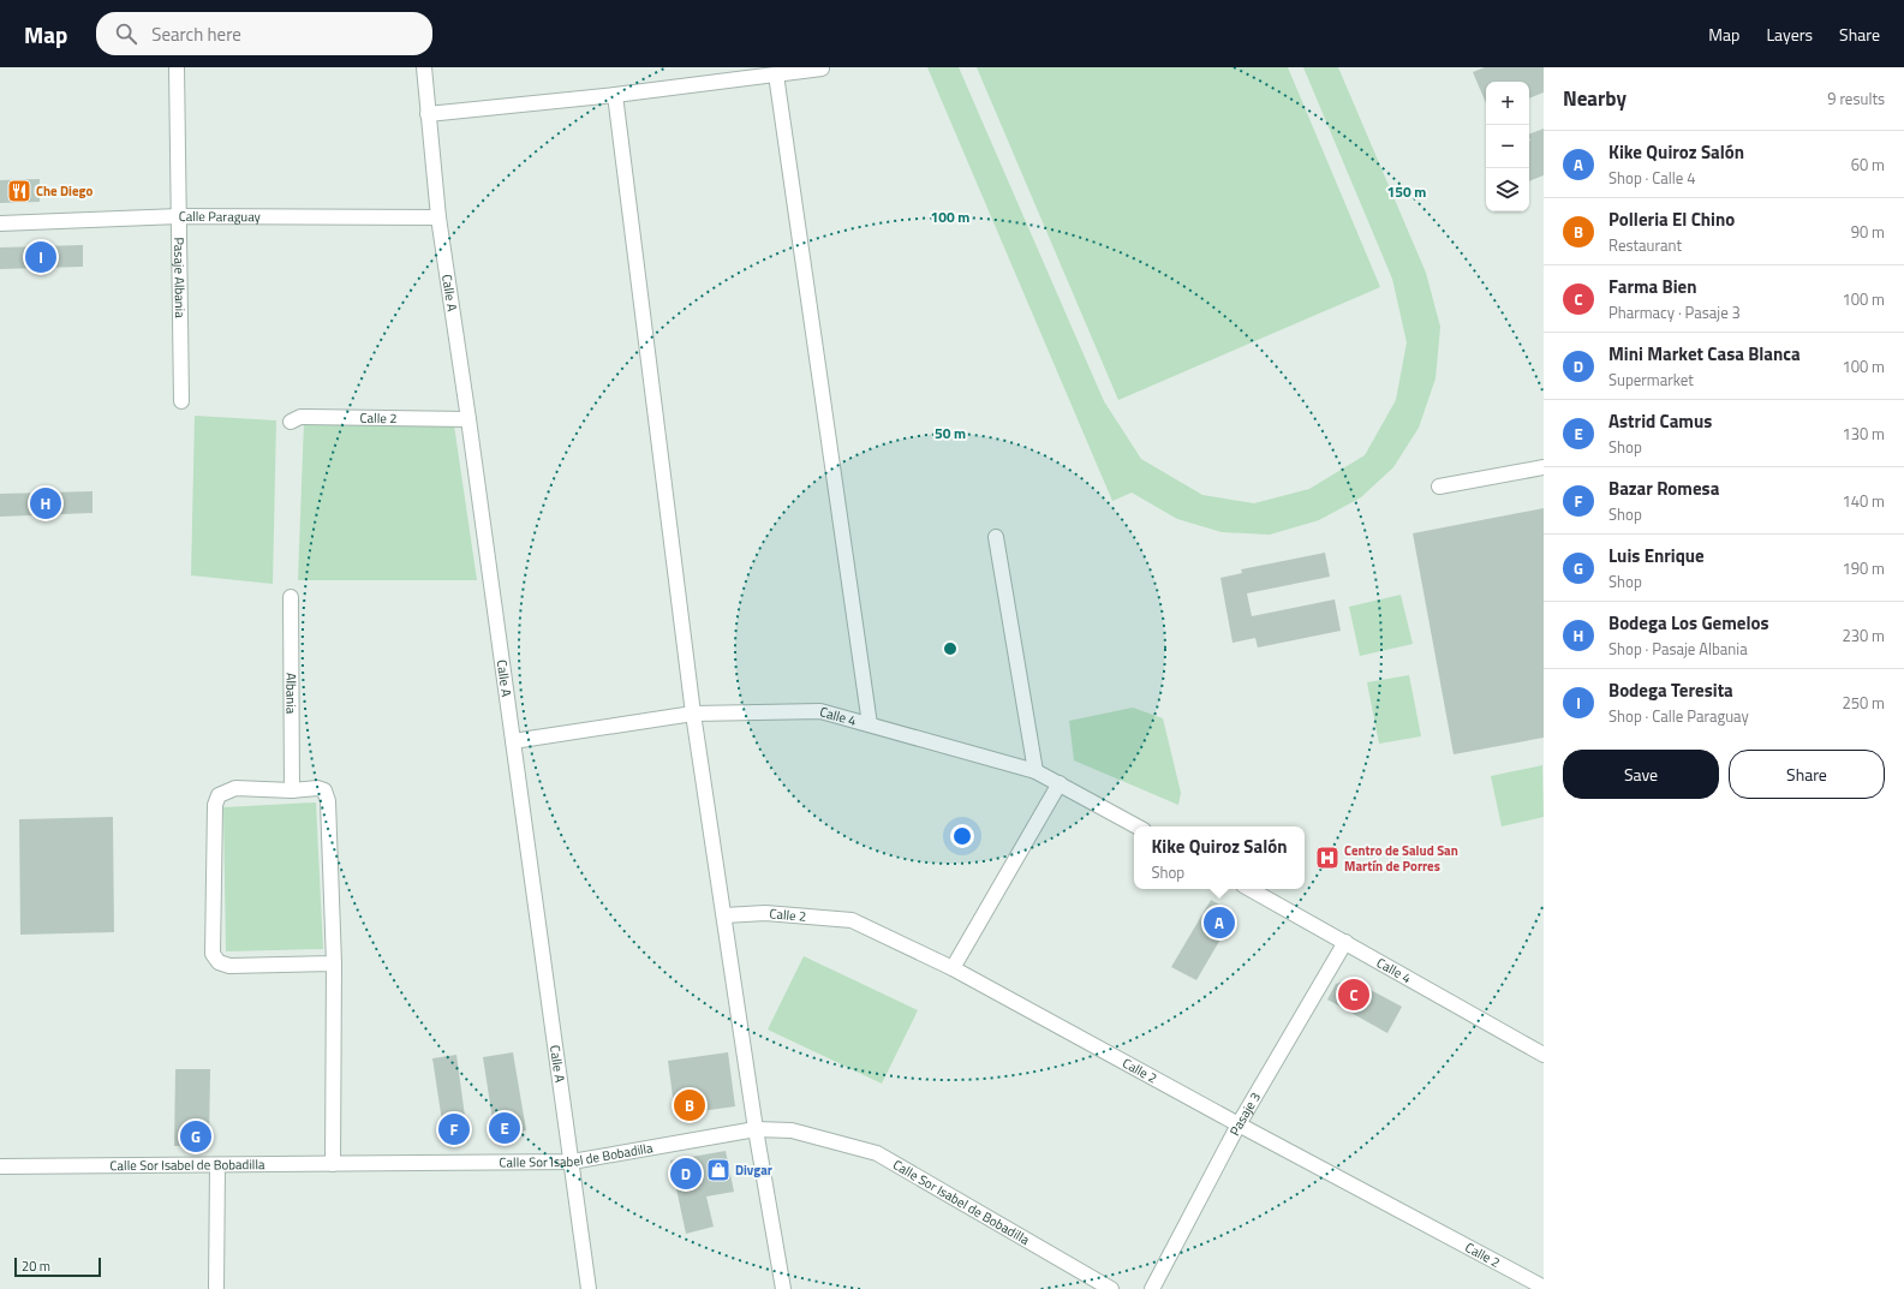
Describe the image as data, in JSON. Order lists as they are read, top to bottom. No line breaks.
{"streets":{"street":["Calle Paraguay","Pasaje Albania","Calle A","Calle 2","Albania","Calle 4","Pasaje 3","Calle Sor Isabel de Bobadilla"]},"crossings":[["Calle Paraguay","Pasaje Albania"],["Calle Paraguay","Calle A"],["Calle A","Calle 2"],["Calle A","Calle 4"],["Calle A","Calle Sor Isabel de Bobadilla"],["Calle 2","Pasaje 3"],["Calle 4","Pasaje 3"]],"places":{"restaurant":["Che Diego"],"hospital":["Centro de Salud San Martín de Porres"],"shop":["Divgar"]},"scale_bar":"20 m","page":{"header":"Map","search":"Search here","nav":["Map","Layers","Share"],"heading":["Nearby","9 results"],"map_buttons":["+","−"],"list":[{"mark":"A","name":"Kike Quiroz Salón","note":"Shop · Calle 4","value":"60 m"},{"mark":"B","name":"Polleria El Chino","note":"Restaurant","value":"90 m"},{"mark":"C","name":"Farma Bien","note":"Pharmacy · Pasaje 3","value":"100 m"},{"mark":"D","name":"Mini Market Casa Blanca","note":"Supermarket","value":"100 m"},{"mark":"E","name":"Astrid Camus","note":"Shop","value":"130 m"},{"mark":"F","name":"Bazar Romesa","note":"Shop","value":"140 m"},{"mark":"G","name":"Luis Enrique","note":"Shop","value":"190 m"},{"mark":"H","name":"Bodega Los Gemelos","note":"Shop · Pasaje Albania","value":"230 m"},{"mark":"I","name":"Bodega Teresita","note":"Shop · Calle Paraguay","value":"250 m"}],"pins":["I","H","A","C","B","E","F","G","D"],"buttons":["Save","Share"],"popup":["Kike Quiroz Salón","Shop"],"scale":"20 m"},"rings":["150 m","100 m","50 m"]}
